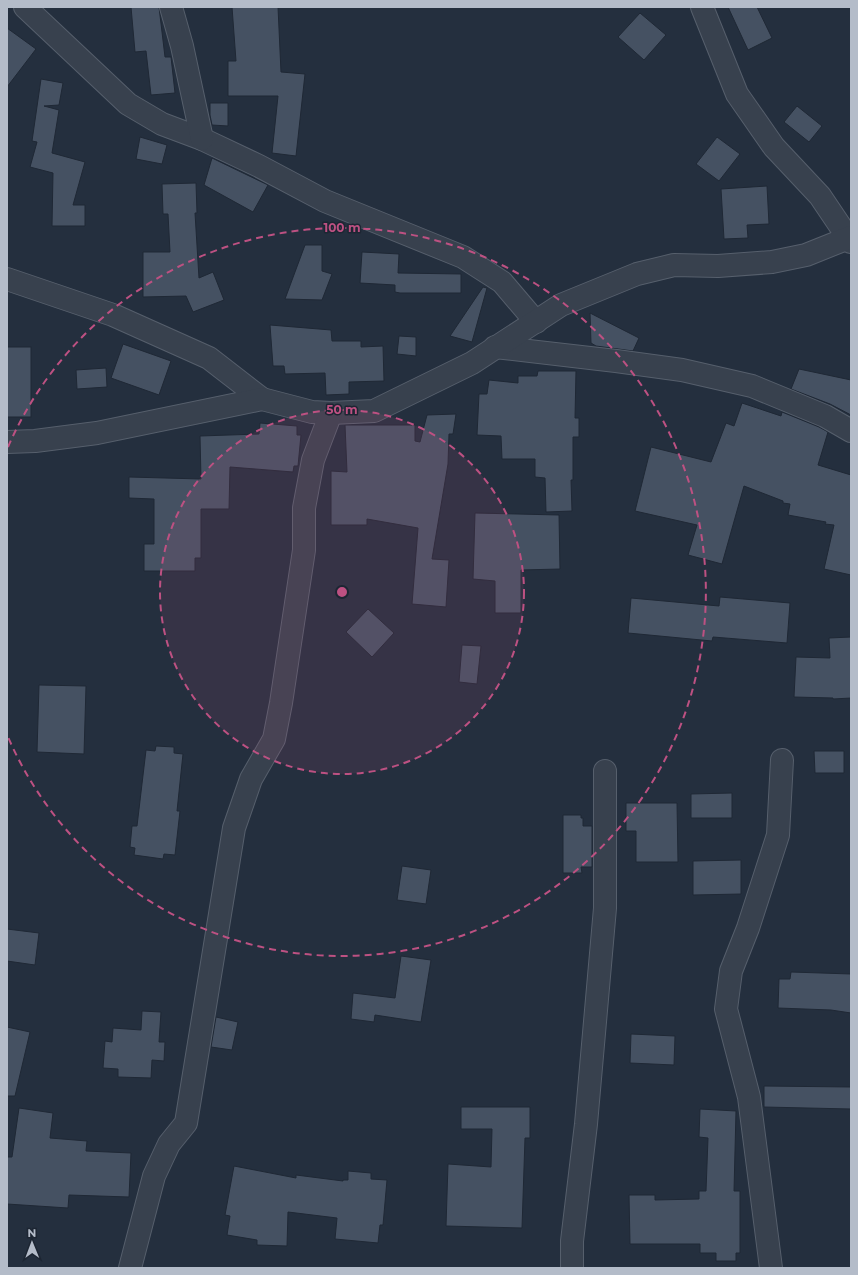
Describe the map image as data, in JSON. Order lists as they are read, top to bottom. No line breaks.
{"north":"top","rings":["100 m","50 m"]}
